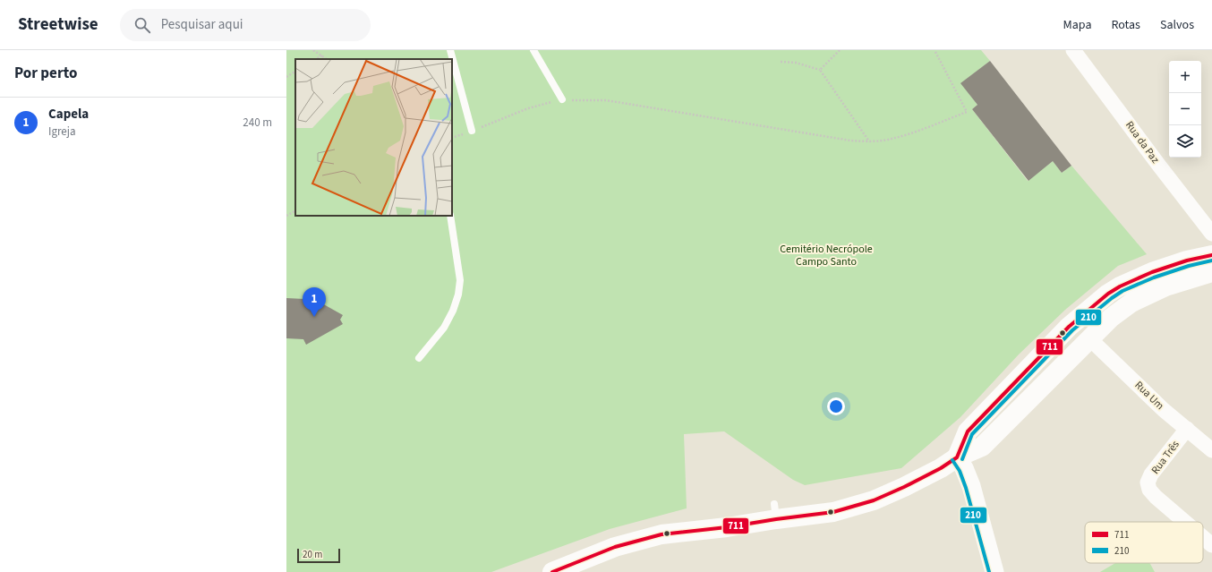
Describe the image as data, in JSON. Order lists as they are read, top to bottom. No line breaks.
{"streets":{"street":["Rua da Paz","Rua Um","Rua Três"]},"crossings":[["Rua Um","Rua Três"]],"parks":["Cemitério Necrópole Campo Santo"],"lines":["transit line 711","transit line 210"],"legend":["711","210"],"scale_bar":"20 m","page":{"header":"Streetwise","search":"Pesquisar aqui","nav":["Mapa","Rotas","Salvos"],"heading":"Por perto","map_buttons":["+","−"],"list":[{"mark":"1","name":"Capela","note":"Igreja","value":"240 m"}],"pins":"1","scale":"20 m"}}
